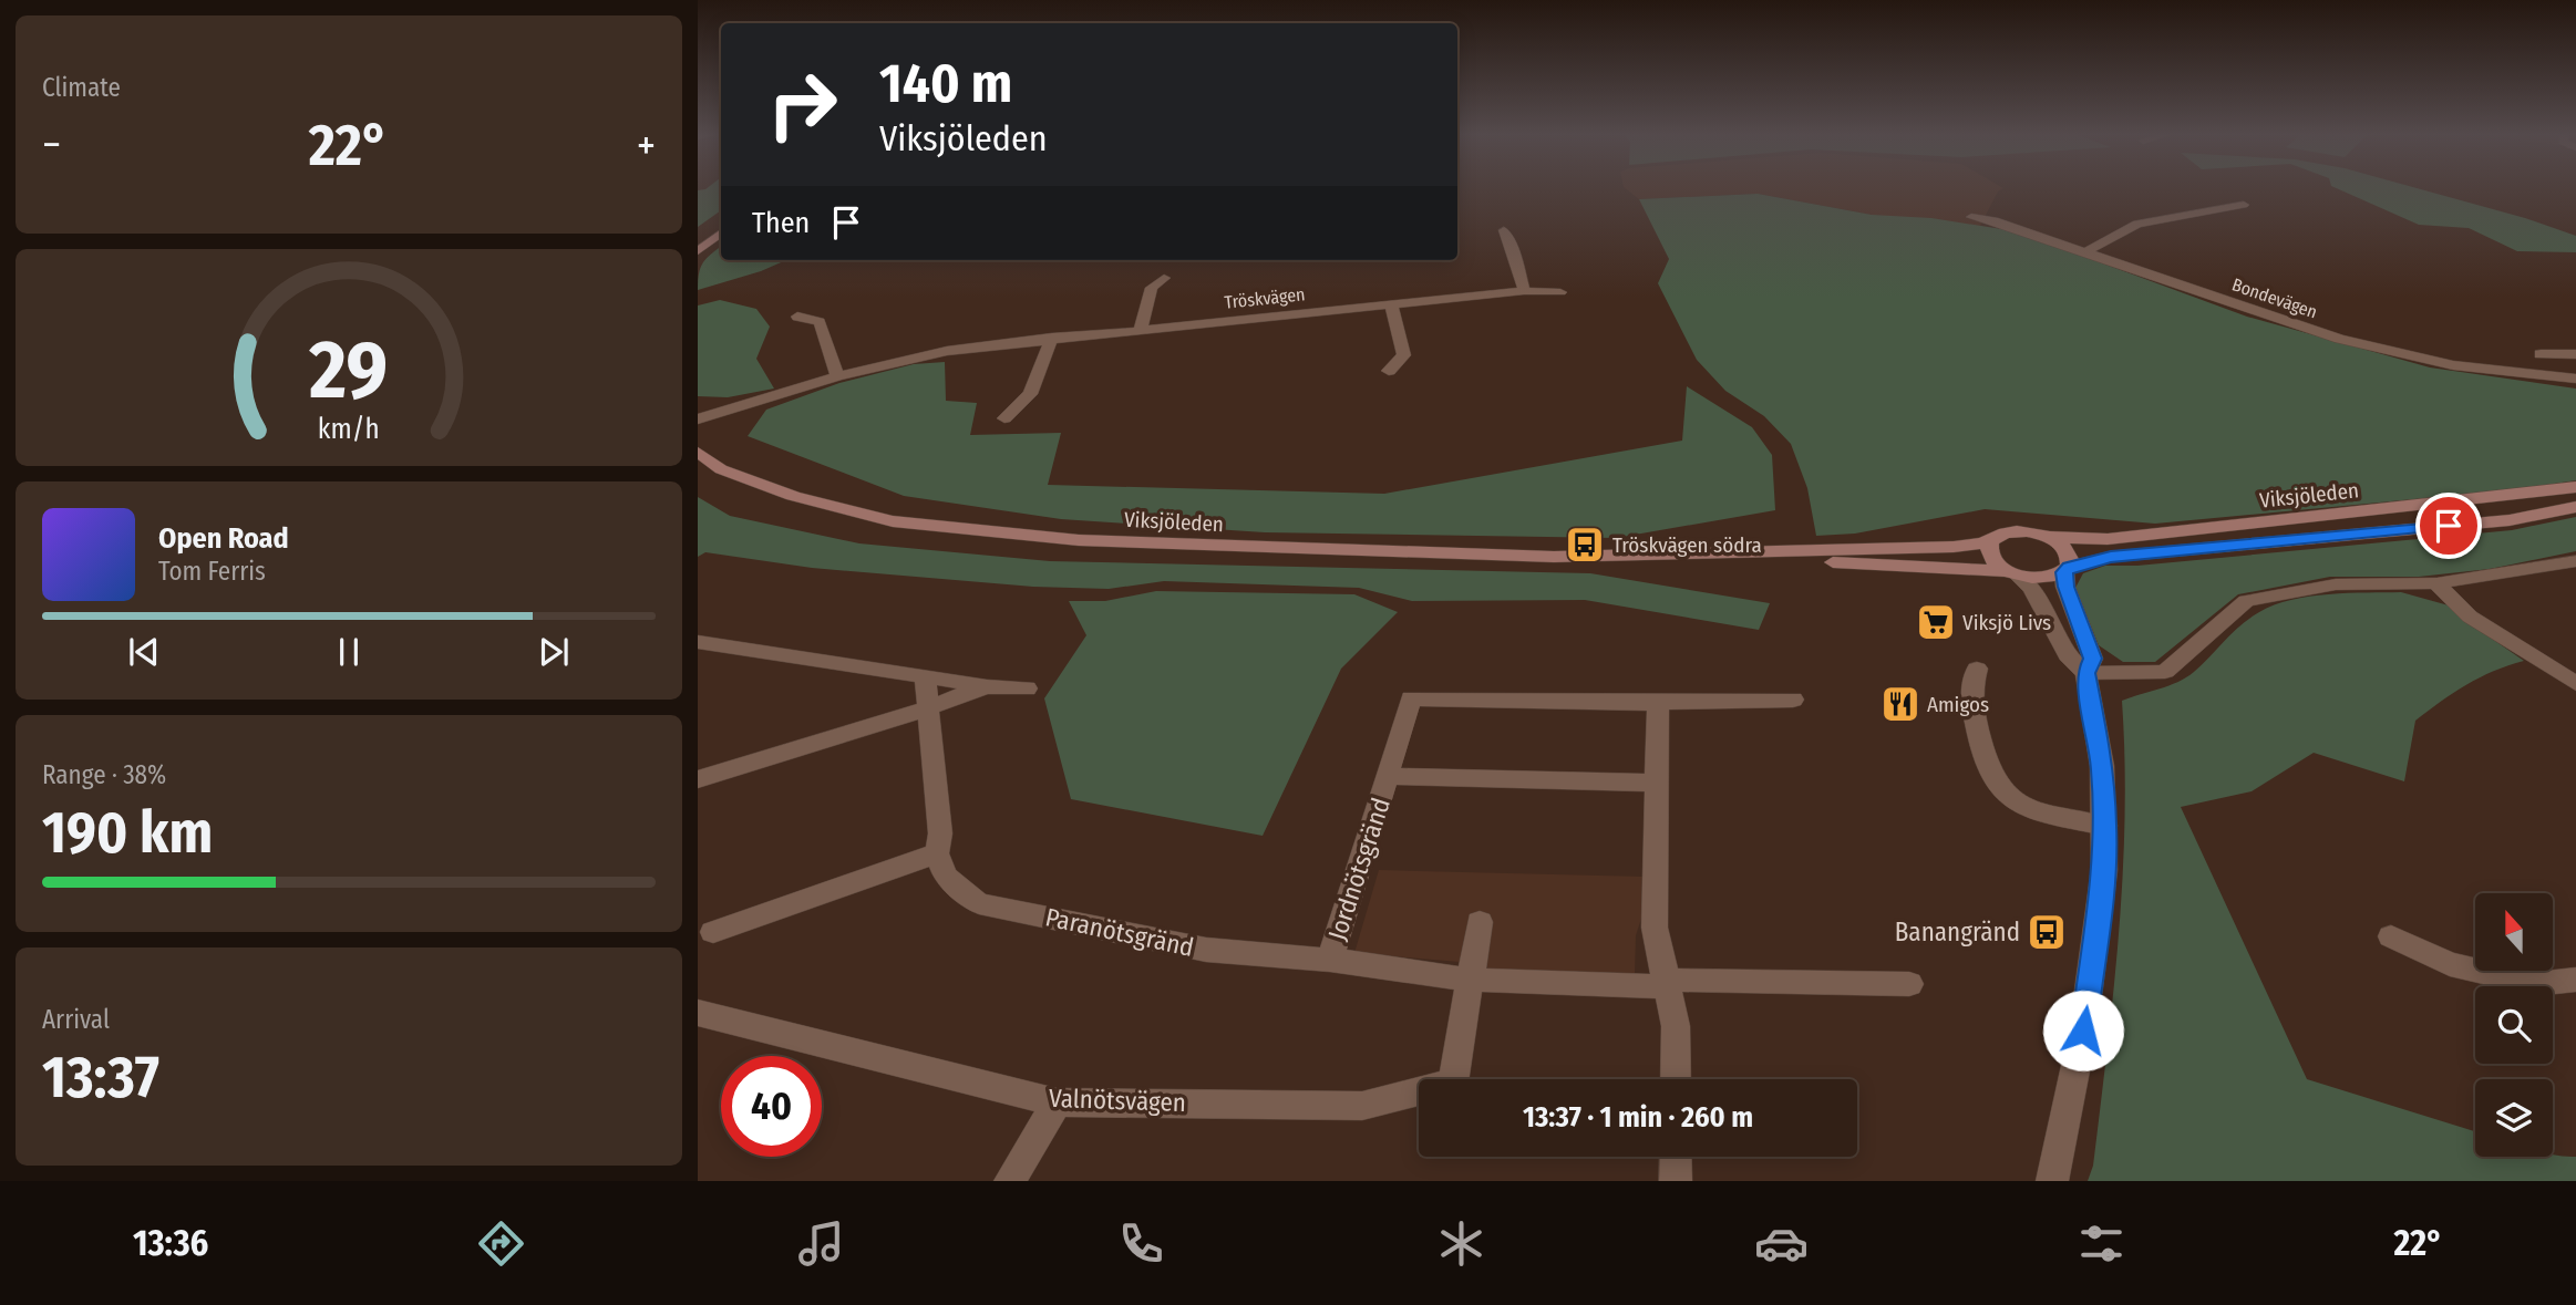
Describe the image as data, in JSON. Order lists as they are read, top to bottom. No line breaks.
{"streets":{"main road":["Viksjöleden"],"street":["Tröskvägen","Bondevägen","Jordnötsgränd","Paranötsgränd","Valnötsvägen"]},"crossings":[["Jordnötsgränd","Paranötsgränd"],["Jordnötsgränd","Valnötsvägen"]],"places":{"bus stop":["Tröskvägen södra","Banangränd"],"supermarket":["Viksjö Livs"],"restaurant":["Amigos"]},"north":"top","page":{"tile":["Climate",["Range · 38%","190 km"],["Arrival","13:37"]],"turn":["140 m","Viksjöleden"],"heat":["−","22°","+"],"then":"Then","song":["Open Road","Tom Ferris"],"limit":"40","trip":"13:37 · 1 min · 260 m","tabs":["13:36","22°"],"gauge":["29","km/h"]}}
